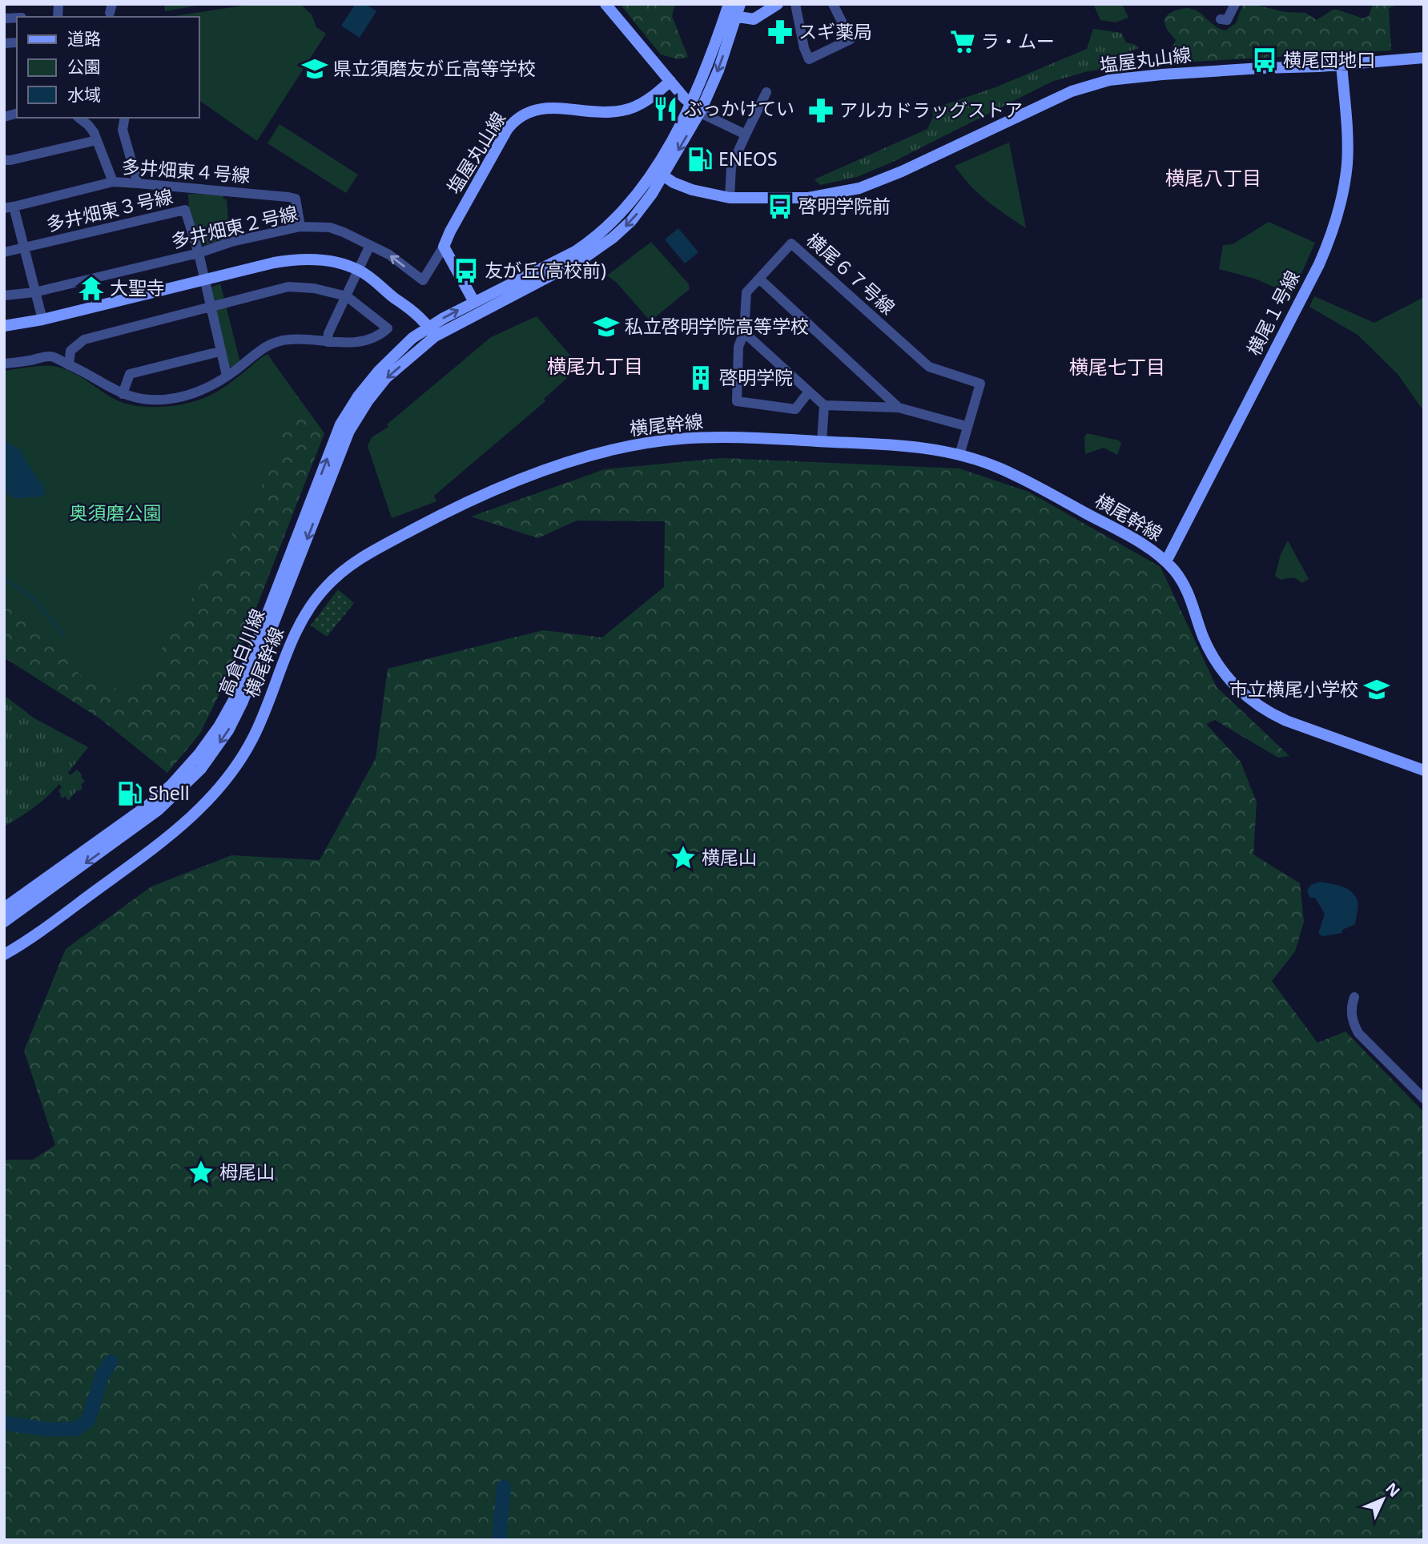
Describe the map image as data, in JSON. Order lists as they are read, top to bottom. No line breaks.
{"streets":{"street":["塩屋丸山線","多井畑東４号線","多井畑東３号線","多井畑東２号線","横尾６７号線","横尾１号線","横尾幹線","高倉白川線"]},"crossings":[["塩屋丸山線","多井畑東２号線"],["塩屋丸山線","横尾１号線"],["多井畑東４号線","多井畑東２号線"],["多井畑東３号線","多井畑東２号線"],["横尾６７号線","横尾幹線"],["横尾１号線","横尾幹線"]],"districts":["横尾八丁目","横尾九丁目","横尾七丁目"],"parks":["奥須磨公園"],"places":{"pharmacy":["スギ薬局","アルカドラッグストア"],"supermarket":["ラ・ムー"],"bus stop":["横尾団地口","啓明学院前","友が丘(高校前)"],"school or university":["県立須磨友が丘高等学校","私立啓明学院高等学校","市立横尾小学校"],"restaurant":["ぶっかけてい"],"fuel station":["ENEOS","Shell"],"temple":["大聖寺"],"building":["啓明学院"],"place":["横尾山","栂尾山"]},"legend":["道路","公園","水域"],"north":"top right"}
